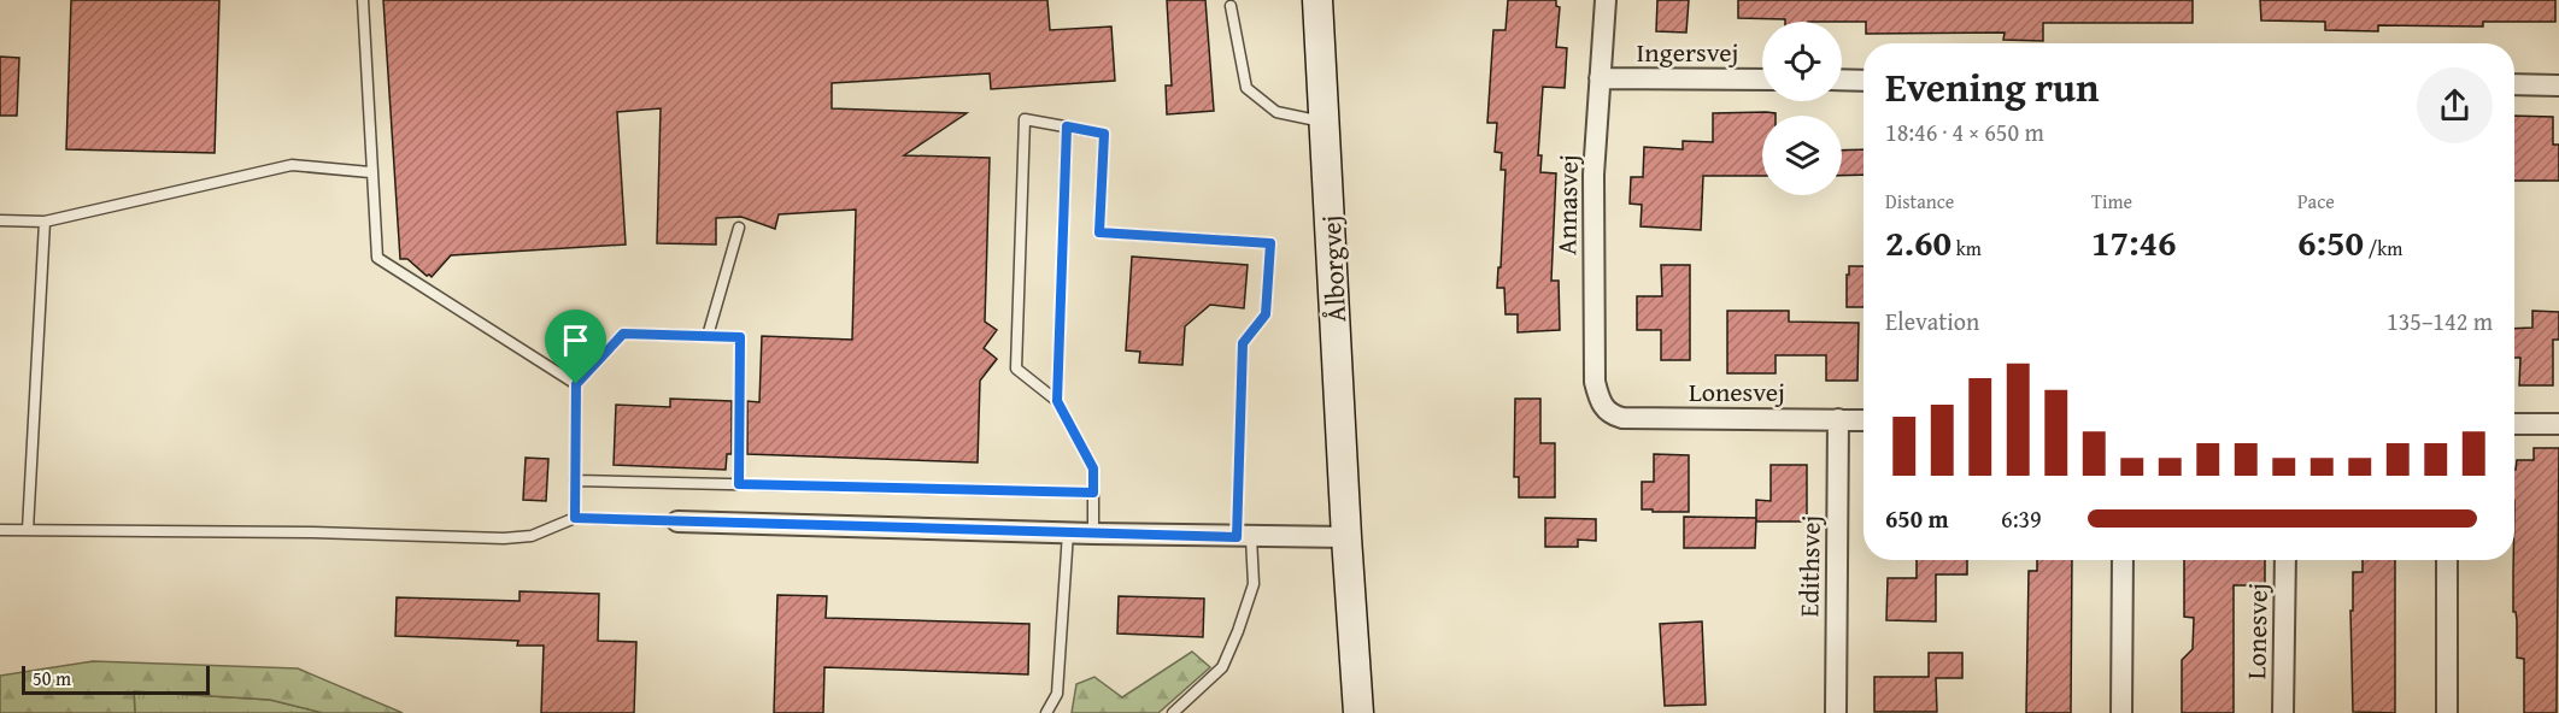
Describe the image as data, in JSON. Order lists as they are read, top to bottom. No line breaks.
{"streets":{"main road":["Ålborgvej"],"street":["Ingersvej","Annasvej","Lonesvej","Edithsvej"]},"crossings":[["Ingersvej","Annasvej"],["Annasvej","Lonesvej"],["Lonesvej","Edithsvej"]],"scale_bar":"50 m","page":{"heading":["Evening run","18:46 · 4 × 650 m"],"stats":[["Distance","2.60 km"],["Time","17:46"],["Pace","6:50 /km"]],"chart":["Elevation","135–142 m"],"list":[{"name":"650 m","note":"6:39"}],"scale":"50 m"}}
